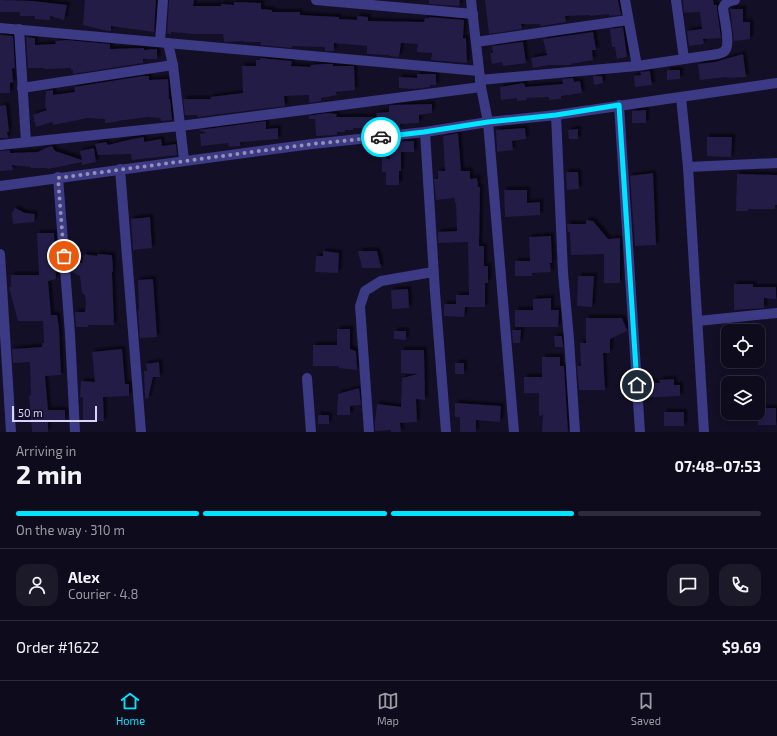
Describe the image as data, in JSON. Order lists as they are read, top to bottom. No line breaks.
{"scale_bar":"50 m","page":{"scale":"50 m","heading":["2 min","Arriving in","07:48–07:53"],"panel":["Alex","Courier · 4.8","Order #1622","$9.69"],"bar":"On the way · 310 m","tabs":["Home","Map","Saved"]}}
